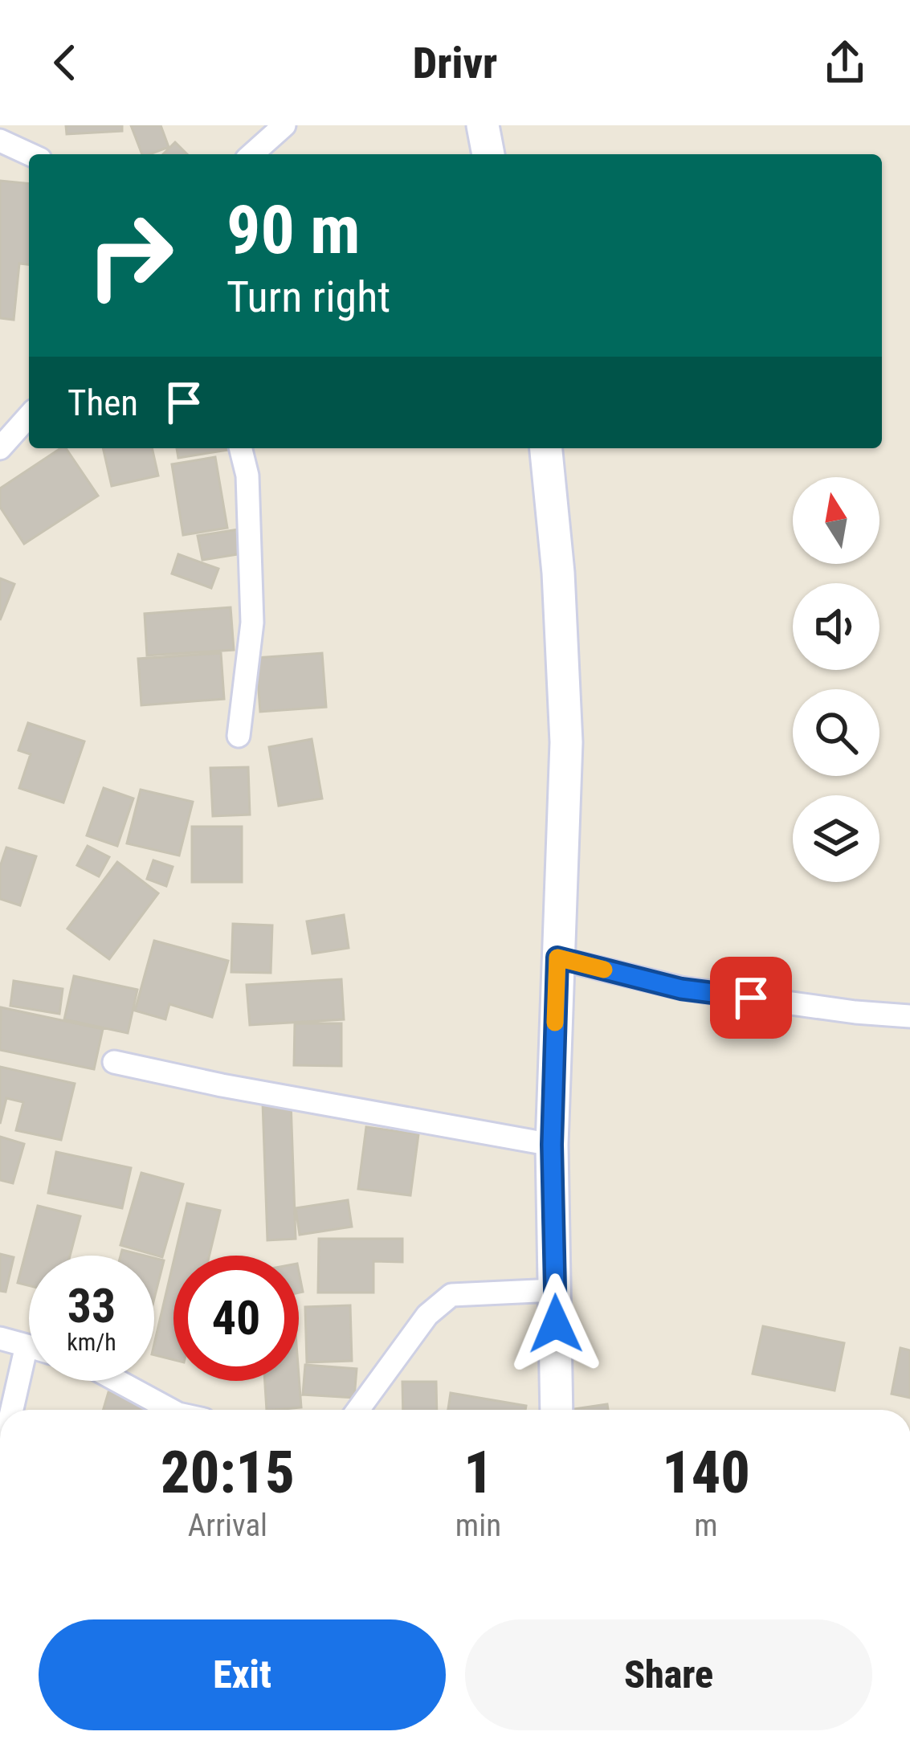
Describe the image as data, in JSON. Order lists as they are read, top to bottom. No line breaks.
{"north":"top","page":{"header":"Drivr","turn":["90 m","Turn right"],"then":"Then","speed":"33 km/h","limit":"40","eta":["20:15","Arrival","1","min","140","m"],"buttons":["Exit","Share"]}}
